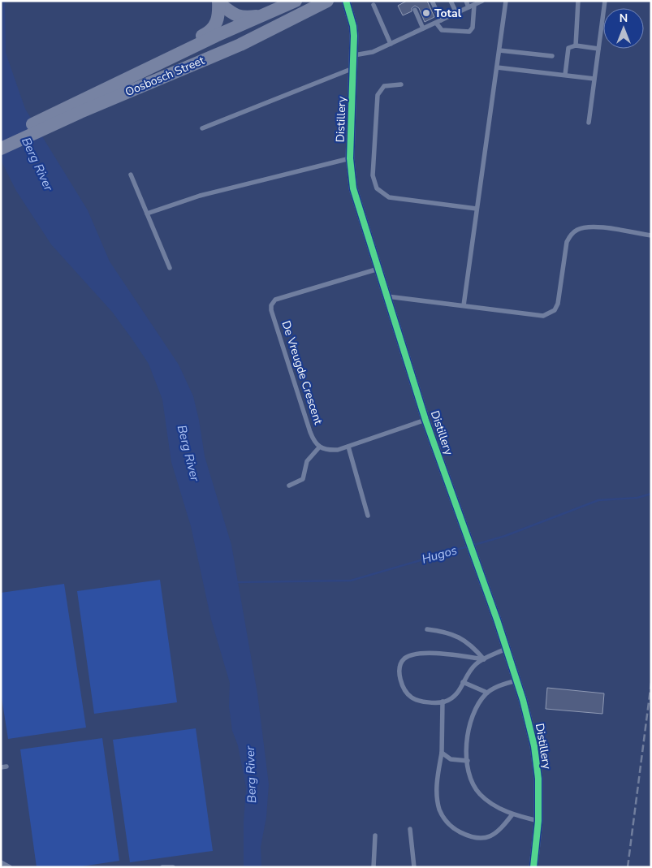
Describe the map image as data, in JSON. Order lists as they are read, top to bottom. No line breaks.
{"streets":{"main road":["Oosbosch Street"],"street":["Distillery"],"lane":["De Vreugde Crescent"]},"crossings":[["Distillery","De Vreugde Crescent"]],"water":["Berg River","Hugos"],"places":["Total"],"north":"top"}
